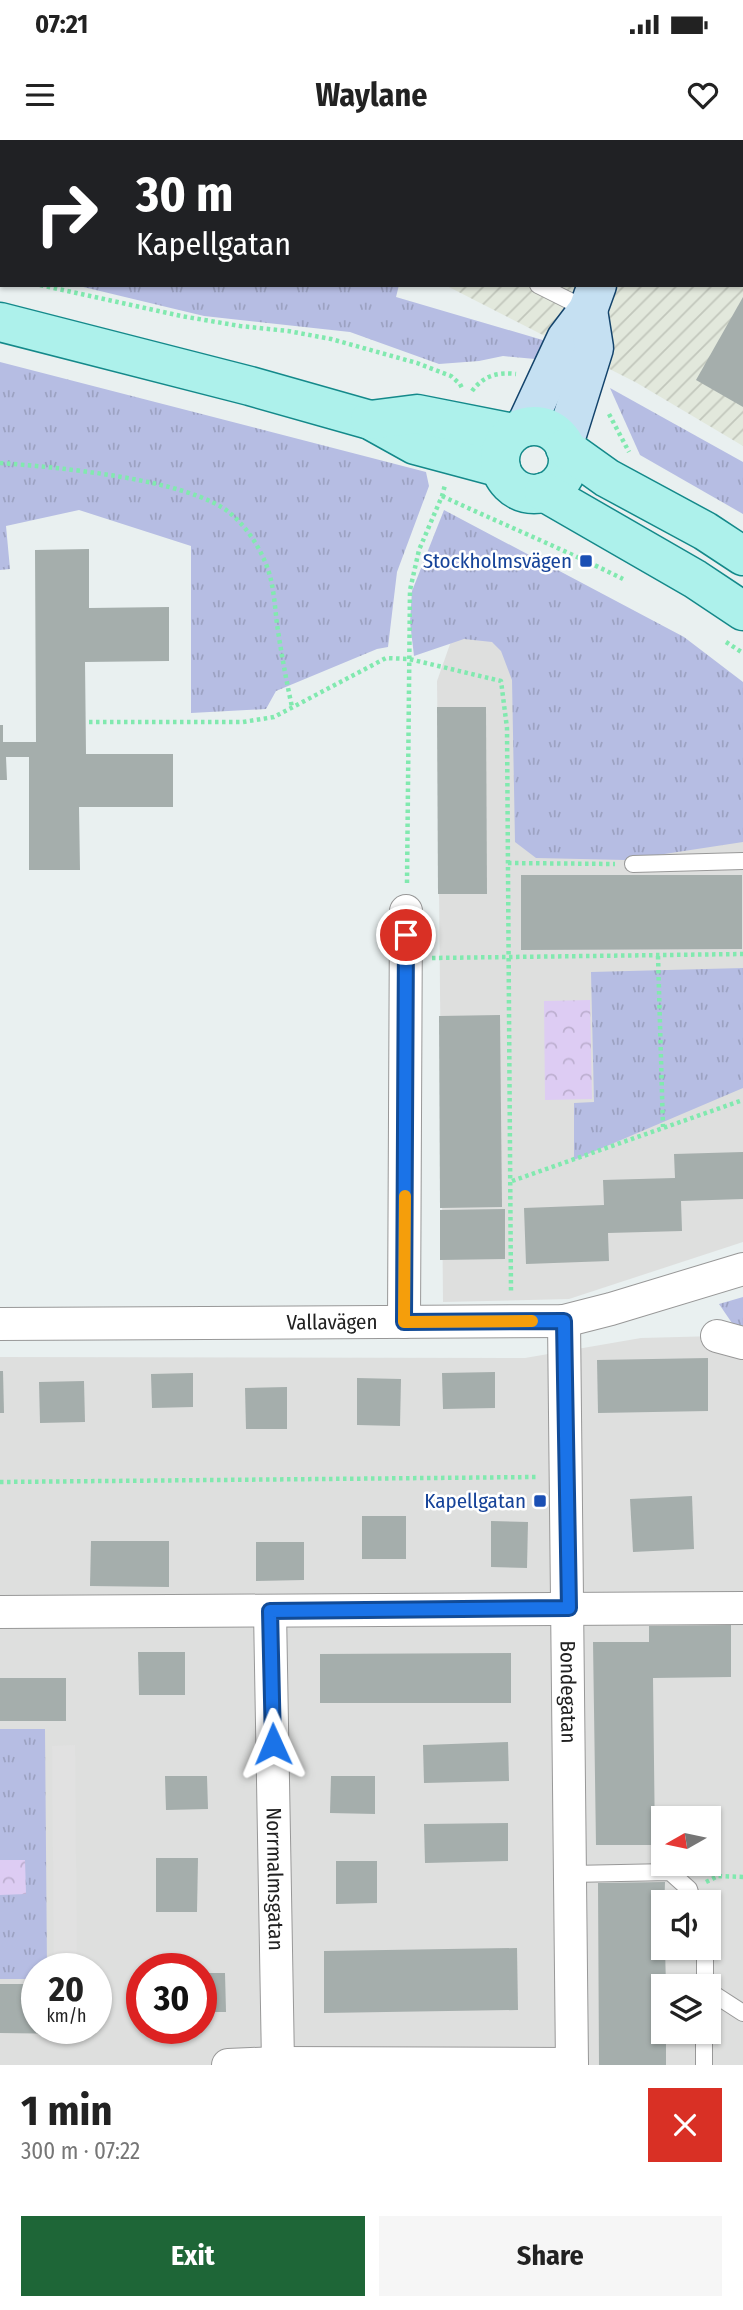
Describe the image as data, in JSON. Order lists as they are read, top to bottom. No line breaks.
{"streets":{"street":["Vallavägen","Bondegatan","Norrmalmsgatan"]},"crossings":[["Vallavägen","Bondegatan"]],"places":{"transit":["Stockholmsvägen","Kapellgatan"]},"north":"left","page":{"status":"07:21","header":"Waylane","turn":["30 m","Kapellgatan"],"speed":"20 km/h","limit":"30","heading":["1 min","300 m · 07:22"],"buttons":["Exit","Share"]}}
